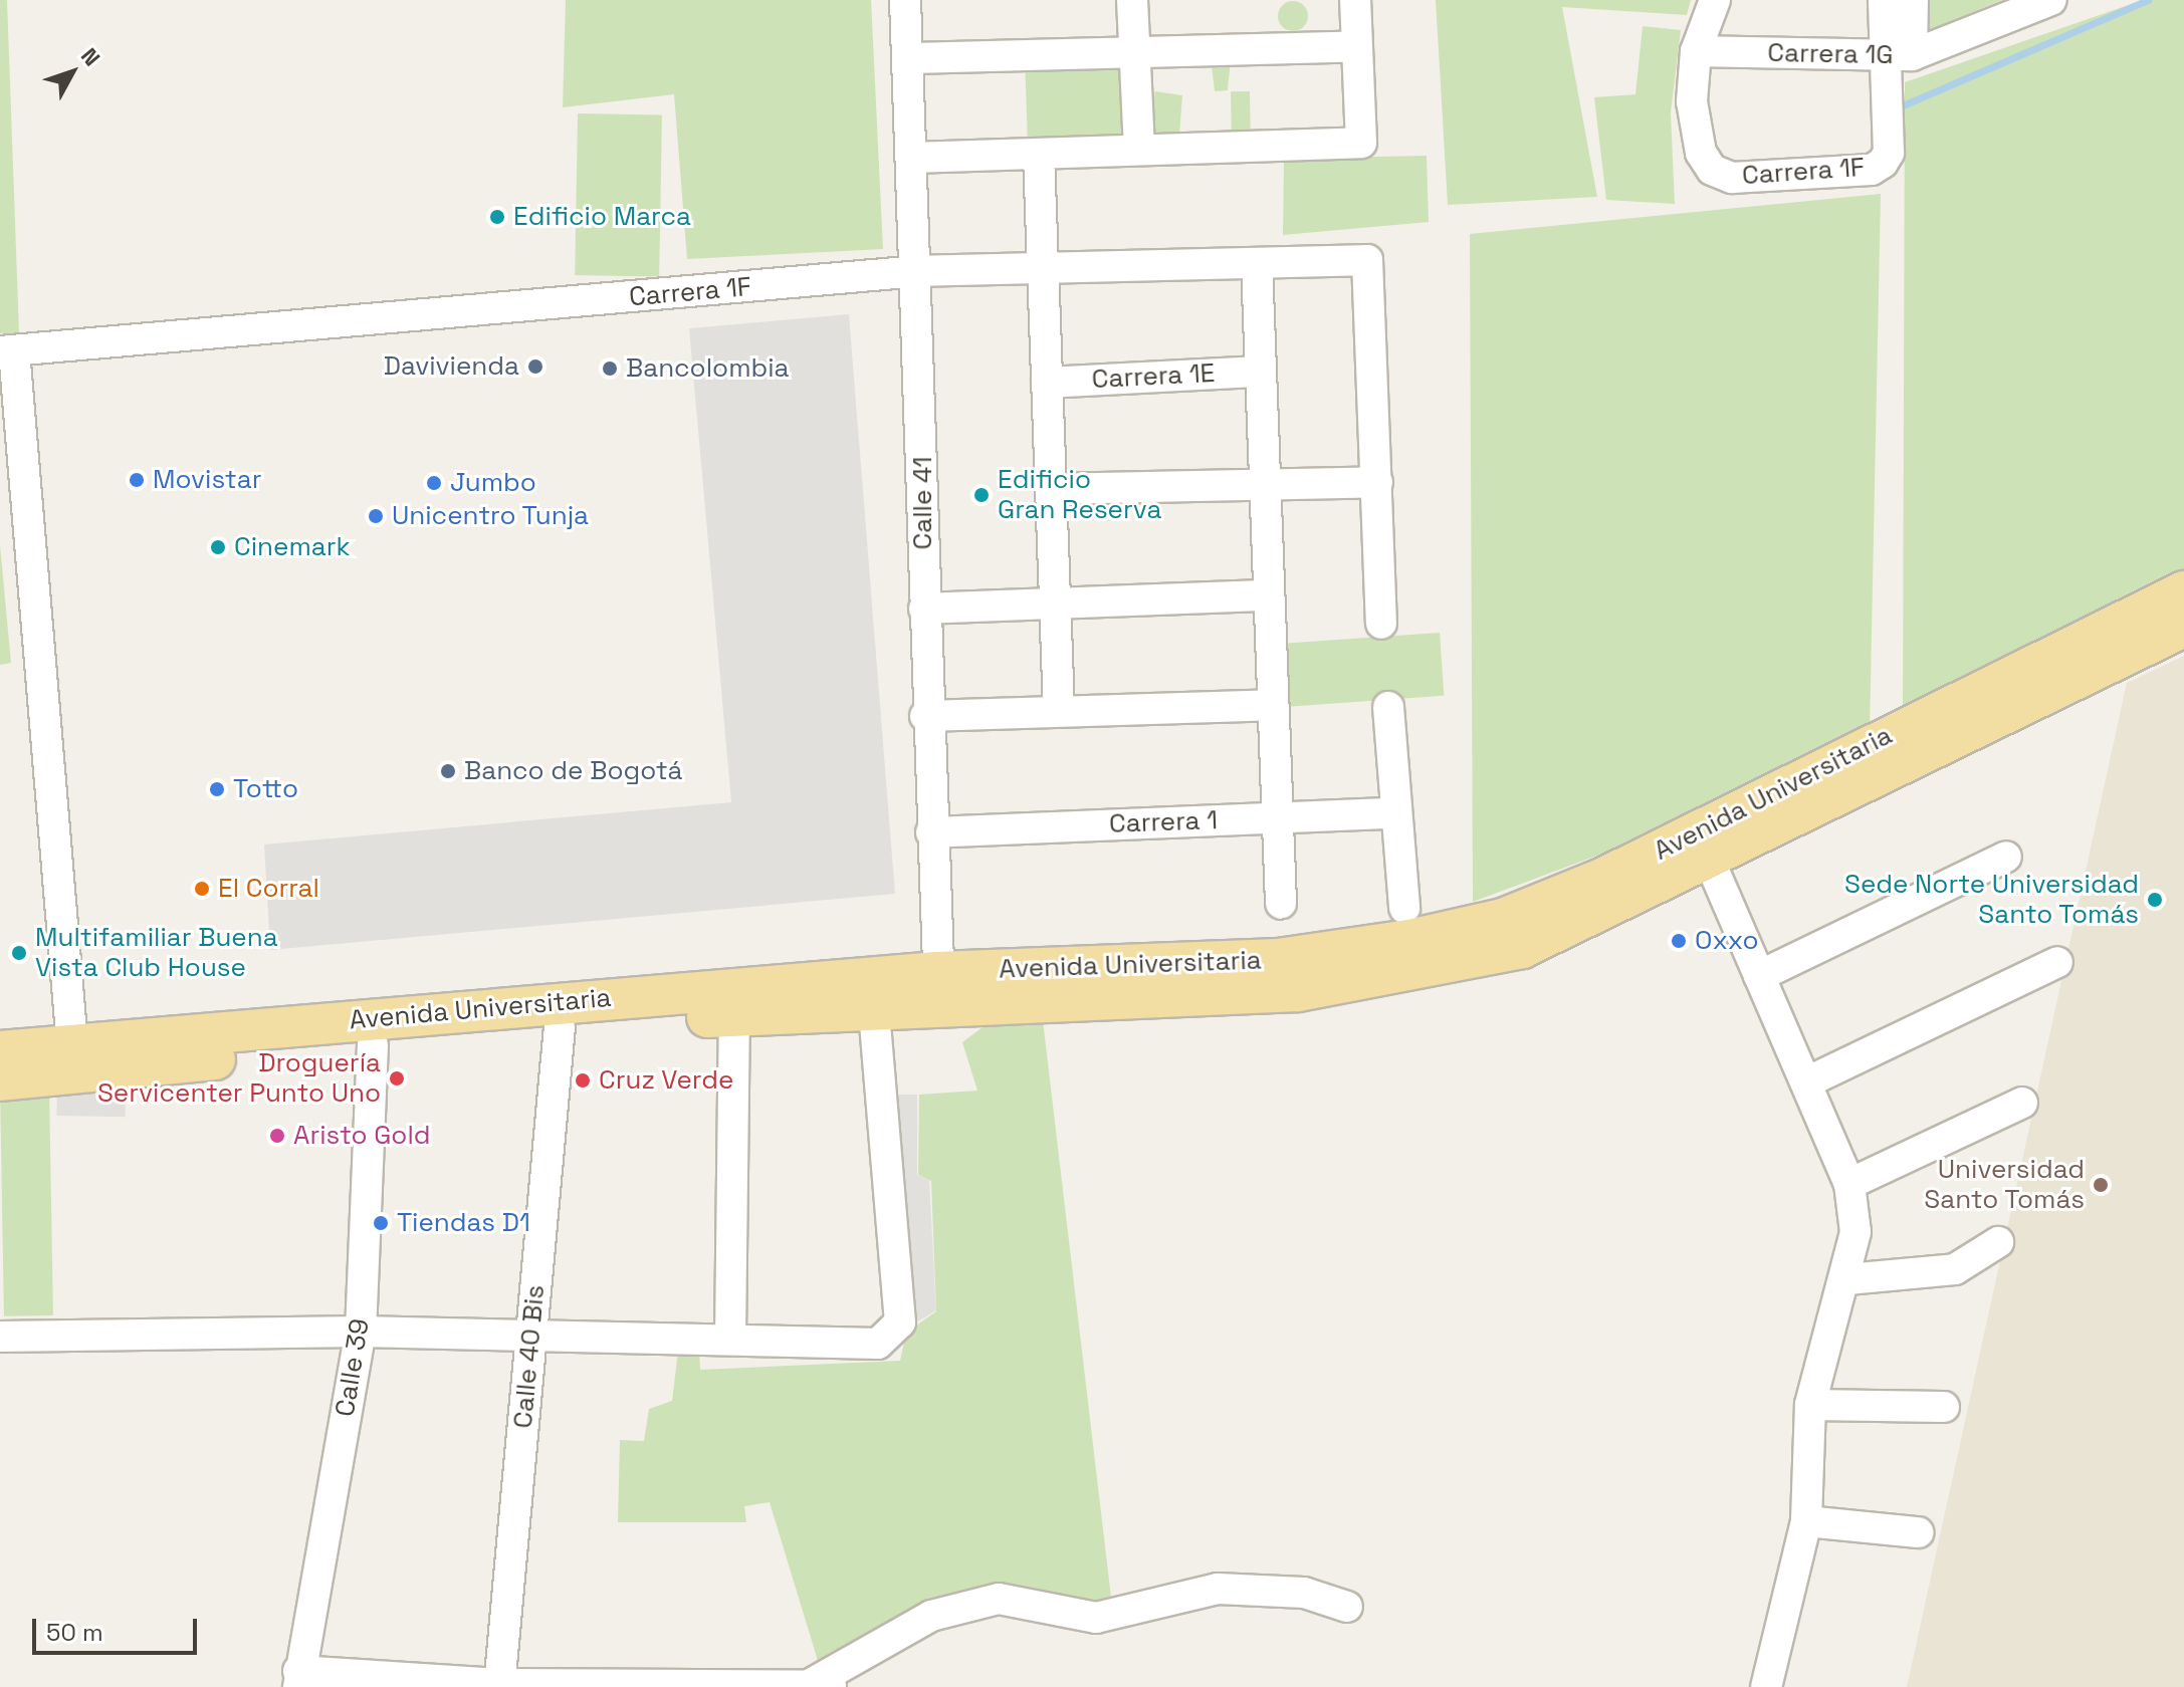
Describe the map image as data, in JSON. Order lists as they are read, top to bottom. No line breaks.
{"streets":{"main road":["Avenida Universitaria"],"street":["Carrera 1G","Carrera 1F","Carrera 1E","Calle 41","Carrera 1","Calle 40 Bis","Calle 39"]},"crossings":[["Carrera 1G","Carrera 1F"],["Carrera 1F","Calle 41"],["Calle 41","Avenida Universitaria"],["Calle 41","Carrera 1"],["Avenida Universitaria","Calle 40 Bis"],["Avenida Universitaria","Calle 39"]],"places":["Edificio Marca","Davivienda","Bancolombia","Movistar","Jumbo","Edificio Gran Reserva","Unicentro Tunja","Cinemark","Banco de Bogotá","Totto","El Corral","Sede Norte Universidad Santo Tomás","Oxxo","Multifamiliar Buena Vista Club House","Droguería Servicenter Punto Uno","Cruz Verde","Aristo Gold","Universidad Santo Tomás","Tiendas D1"],"scale_bar":"50 m","north":"top right"}
